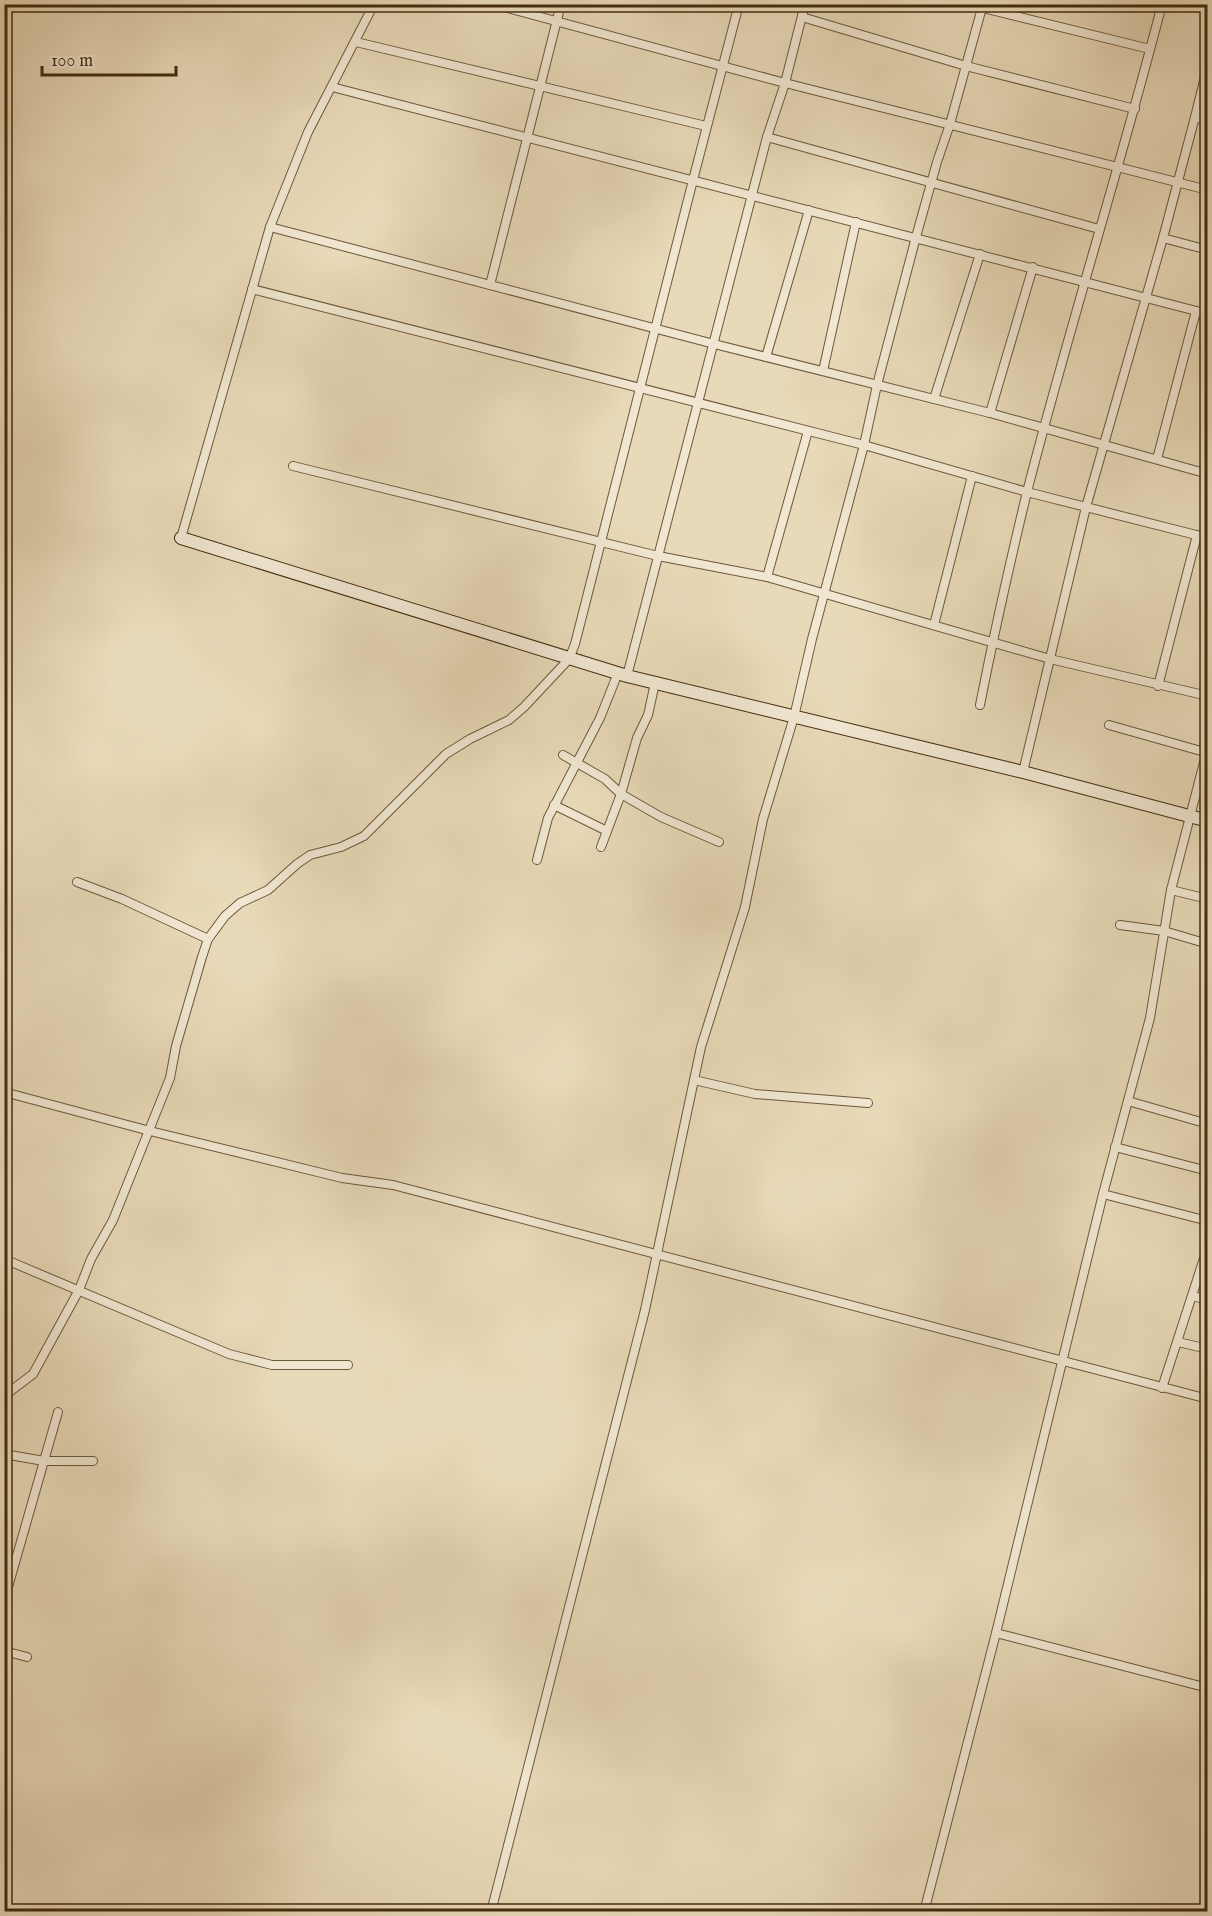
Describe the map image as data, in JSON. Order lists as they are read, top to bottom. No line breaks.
{"scale_bar":"100 m"}
